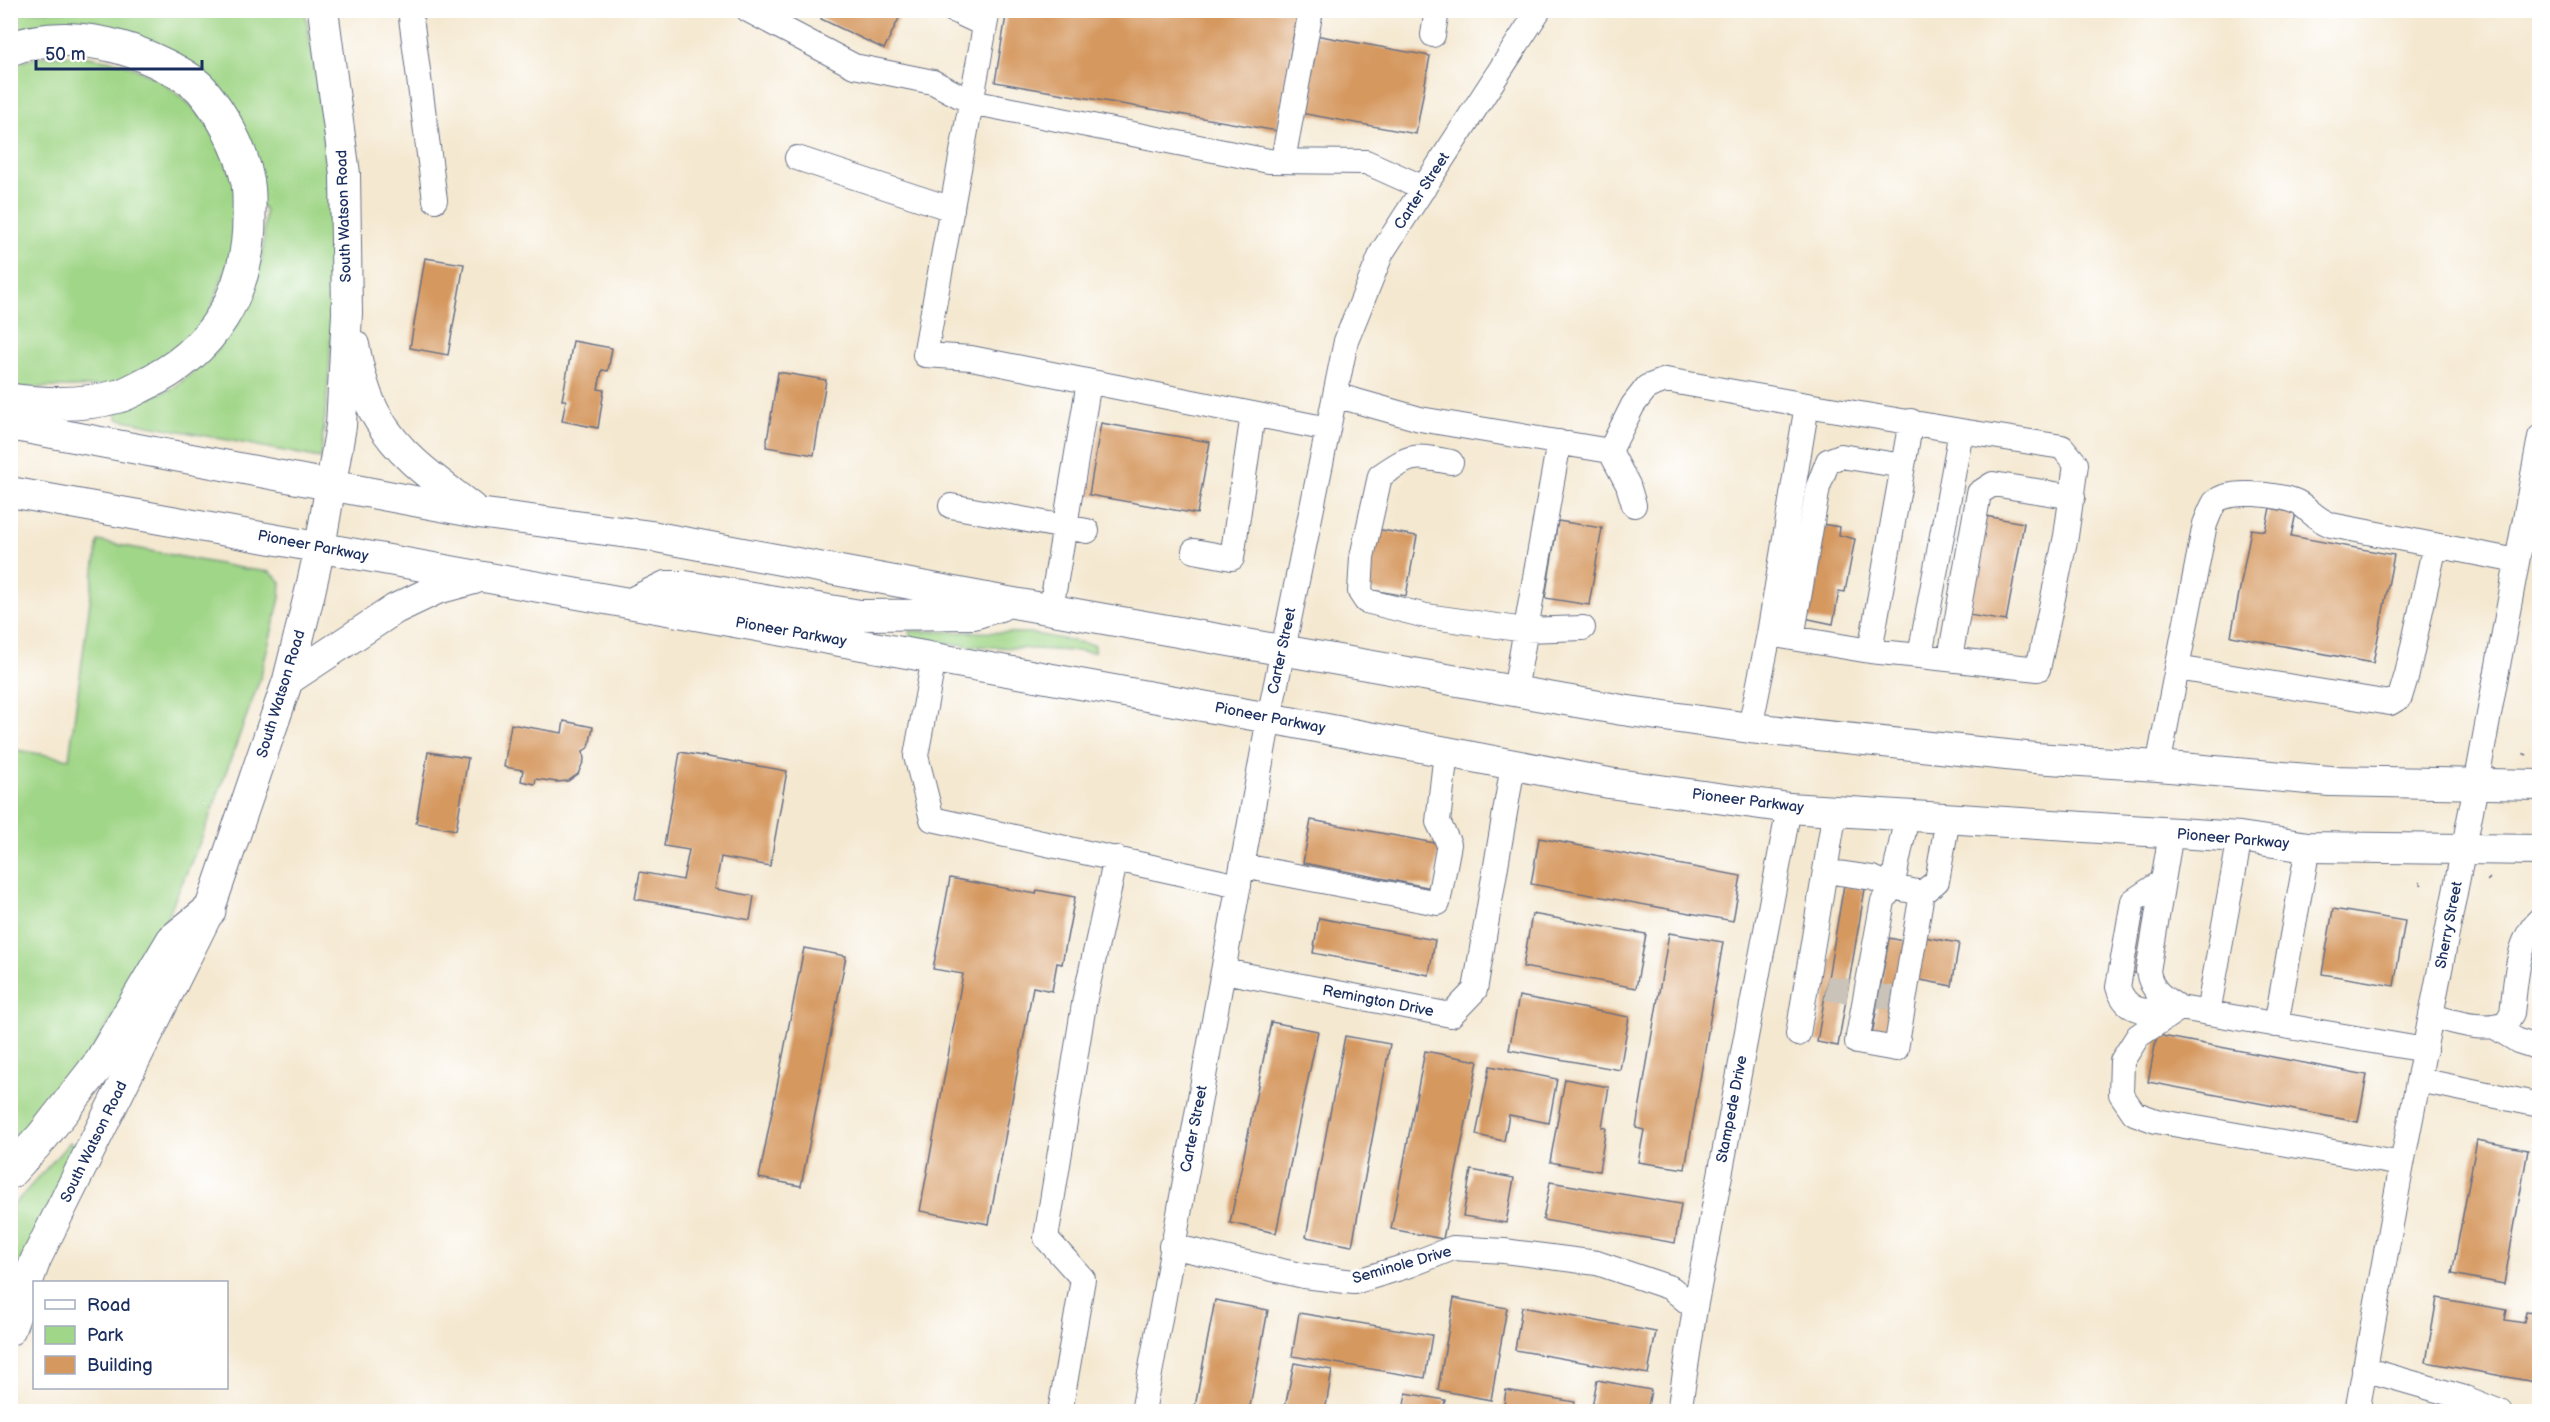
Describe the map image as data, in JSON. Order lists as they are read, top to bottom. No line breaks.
{"streets":{"main road":["South Watson Road","Pioneer Parkway"],"street":["Carter Street","Sherry Street","Remington Drive","Stampede Drive","Seminole Drive"]},"crossings":[["Carter Street","Pioneer Parkway"],["Carter Street","Remington Drive"],["Carter Street","Seminole Drive"],["South Watson Road","Pioneer Parkway"],["Pioneer Parkway","Sherry Street"],["Pioneer Parkway","Remington Drive"],["Pioneer Parkway","Stampede Drive"],["Stampede Drive","Seminole Drive"]],"legend":["Road","Park","Building"],"scale_bar":"50 m"}
